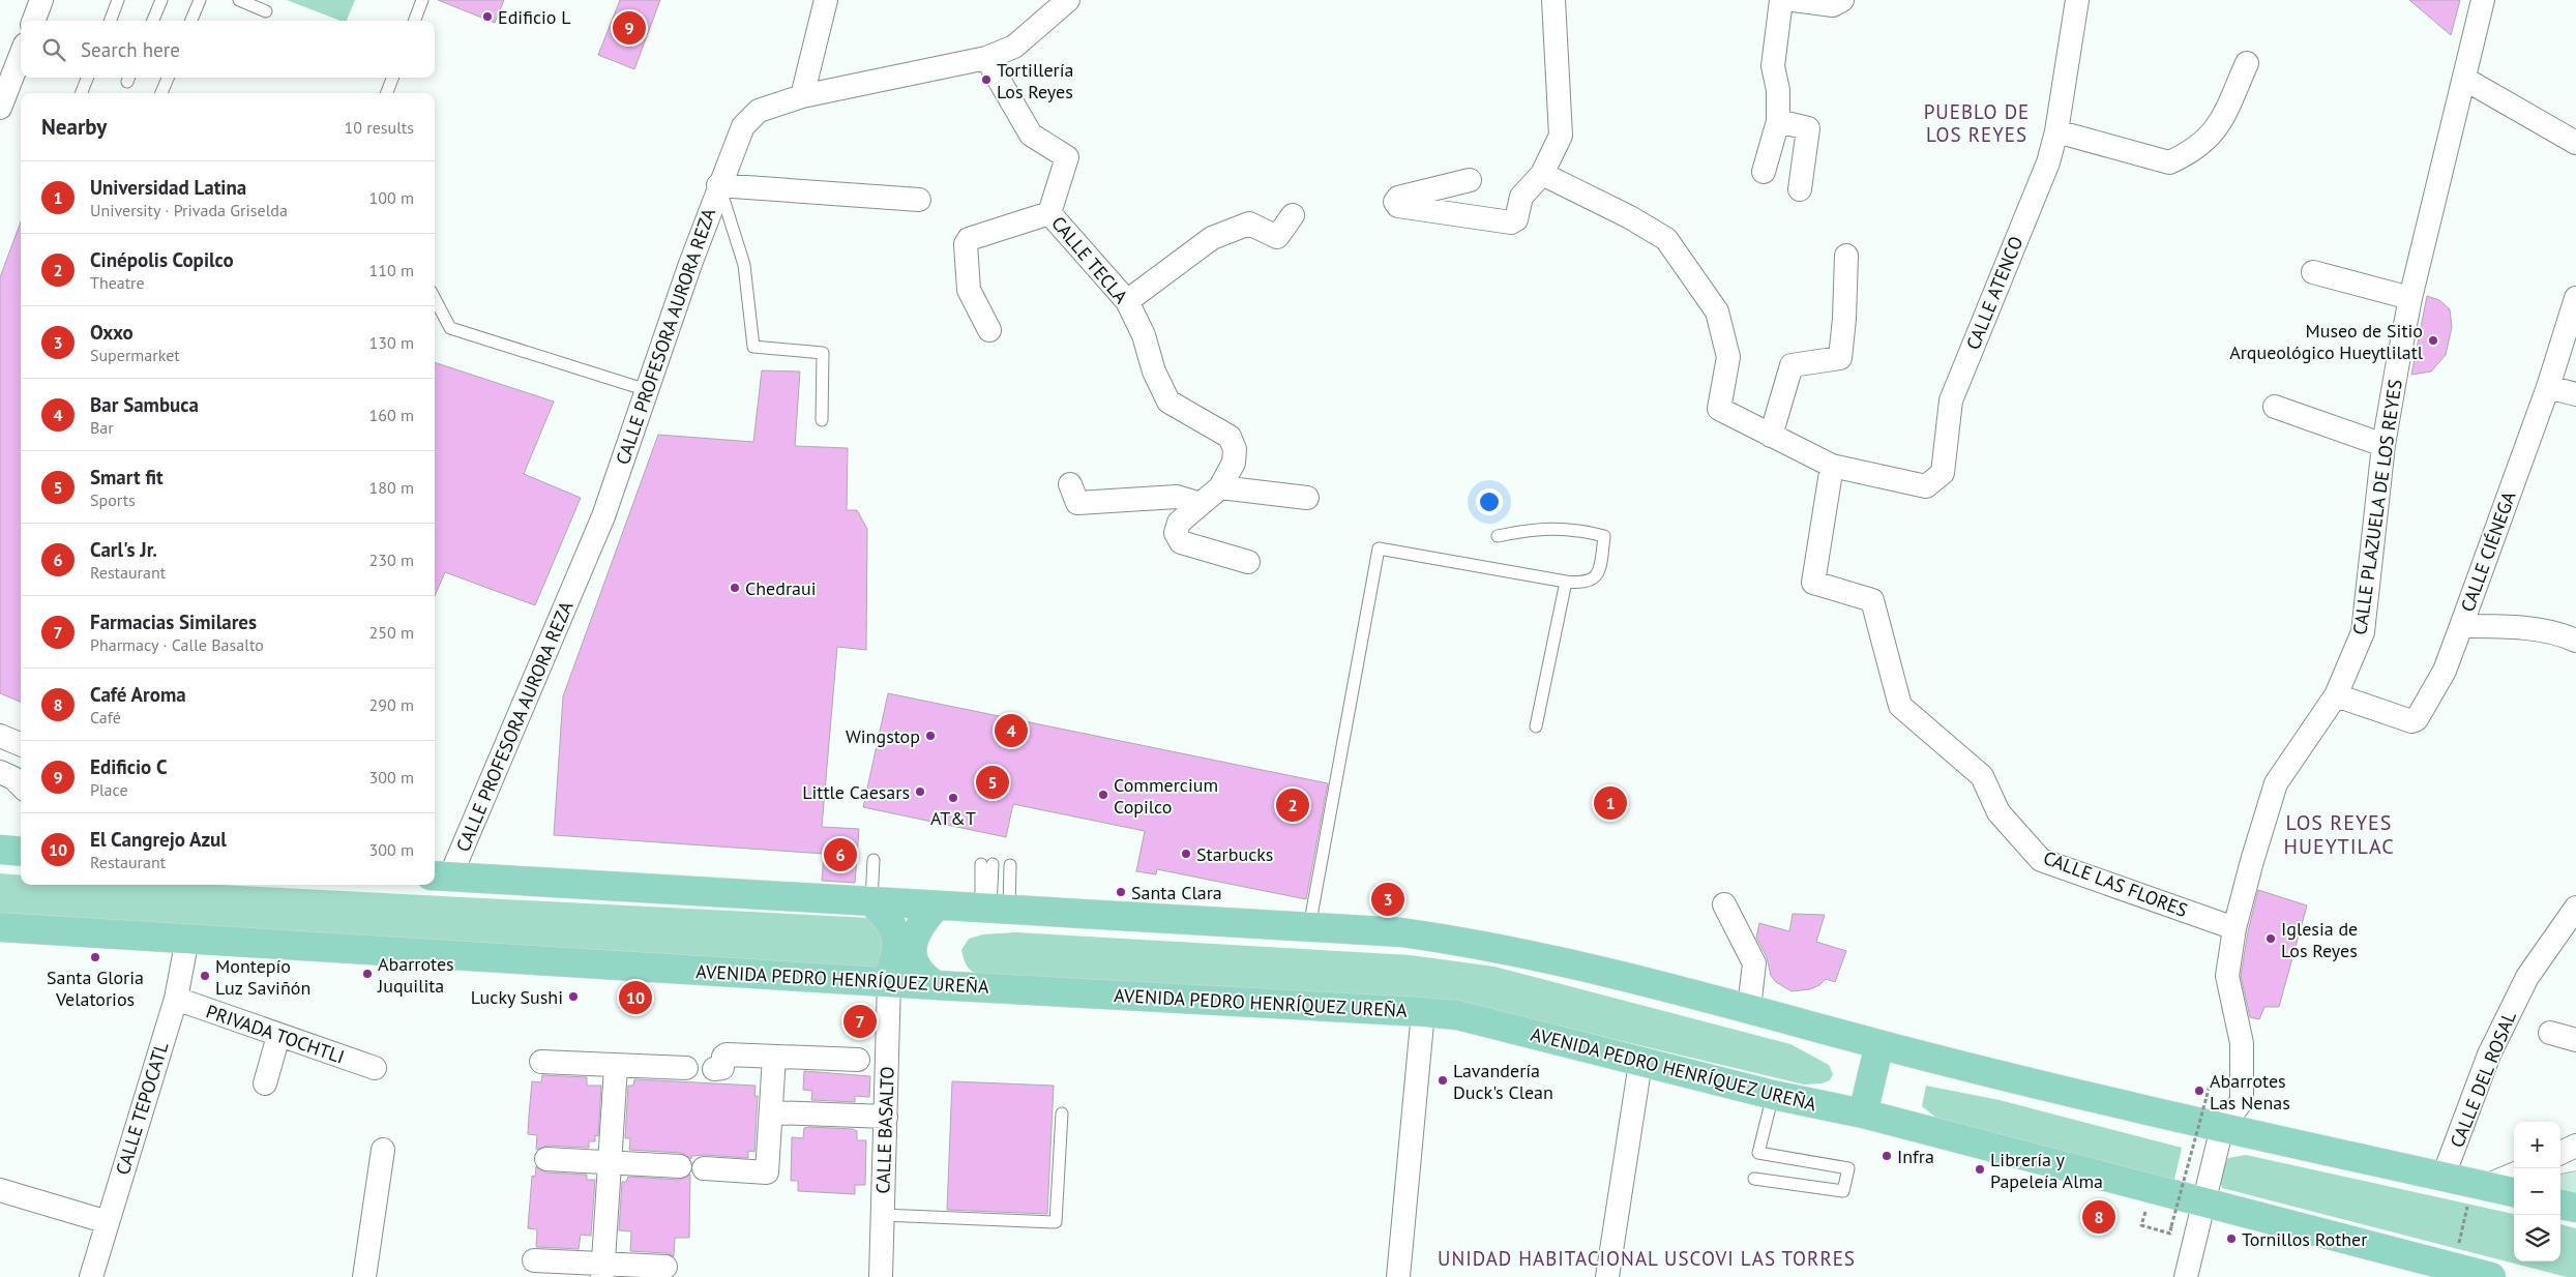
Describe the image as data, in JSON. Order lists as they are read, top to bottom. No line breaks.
{"streets":{"main road":["AVENIDA PEDRO HENRÍQUEZ UREÑA"],"street":["CALLE TECLA","CALLE ATENCO","CALLE PROFESORA AURORA REZA","CALLE PLAZUELA DE LOS REYES","CALLE CIÉNEGA","CALLE LAS FLORES","PRIVADA TOCHTLI","CALLE DEL ROSAL","CALLE TEPOCATL","CALLE BASALTO"]},"crossings":[["CALLE TECLA","CALLE PROFESORA AURORA REZA"],["CALLE ATENCO","CALLE LAS FLORES"],["CALLE PLAZUELA DE LOS REYES","CALLE CIÉNEGA"],["CALLE PLAZUELA DE LOS REYES","CALLE LAS FLORES"],["CALLE PLAZUELA DE LOS REYES","AVENIDA PEDRO HENRÍQUEZ UREÑA"],["AVENIDA PEDRO HENRÍQUEZ UREÑA","CALLE TEPOCATL"],["AVENIDA PEDRO HENRÍQUEZ UREÑA","CALLE BASALTO"],["PRIVADA TOCHTLI","CALLE TEPOCATL"]],"districts":["PUEBLO DE LOS REYES","LOS REYES HUEYTILAC","UNIDAD HABITACIONAL USCOVI LAS TORRES"],"places":["Edificio L","Tortillería Los Reyes","Museo de Sitio Arqueológico Hueytlilatl","Chedraui","Wingstop","Little Caesars","Commercium Copilco","AT&T","Starbucks","Santa Clara","Iglesia de Los Reyes","Santa Gloria Velatorios","Abarrotes Juquilita","Montepío Luz Saviñón","Lucky Sushi","Lavandería Duck's Clean","Abarrotes Las Nenas","Infra","Librería y Papeleía Alma","Tornillos Rother"],"page":{"pins":["9","4","5","1","2","6","3","10","7","8"],"search":"Search here","heading":["Nearby","10 results"],"list":[{"mark":"1","name":"Universidad Latina","note":"University · Privada Griselda","value":"100 m"},{"mark":"2","name":"Cinépolis Copilco","note":"Theatre","value":"110 m"},{"mark":"3","name":"Oxxo","note":"Supermarket","value":"130 m"},{"mark":"4","name":"Bar Sambuca","note":"Bar","value":"160 m"},{"mark":"5","name":"Smart fit","note":"Sports","value":"180 m"},{"mark":"6","name":"Carl's Jr.","note":"Restaurant","value":"230 m"},{"mark":"7","name":"Farmacias Similares","note":"Pharmacy · Calle Basalto","value":"250 m"},{"mark":"8","name":"Café Aroma","note":"Café","value":"290 m"},{"mark":"9","name":"Edificio C","note":"Place","value":"300 m"},{"mark":"10","name":"El Cangrejo Azul","note":"Restaurant","value":"300 m"}],"map_buttons":["+","−"]}}
